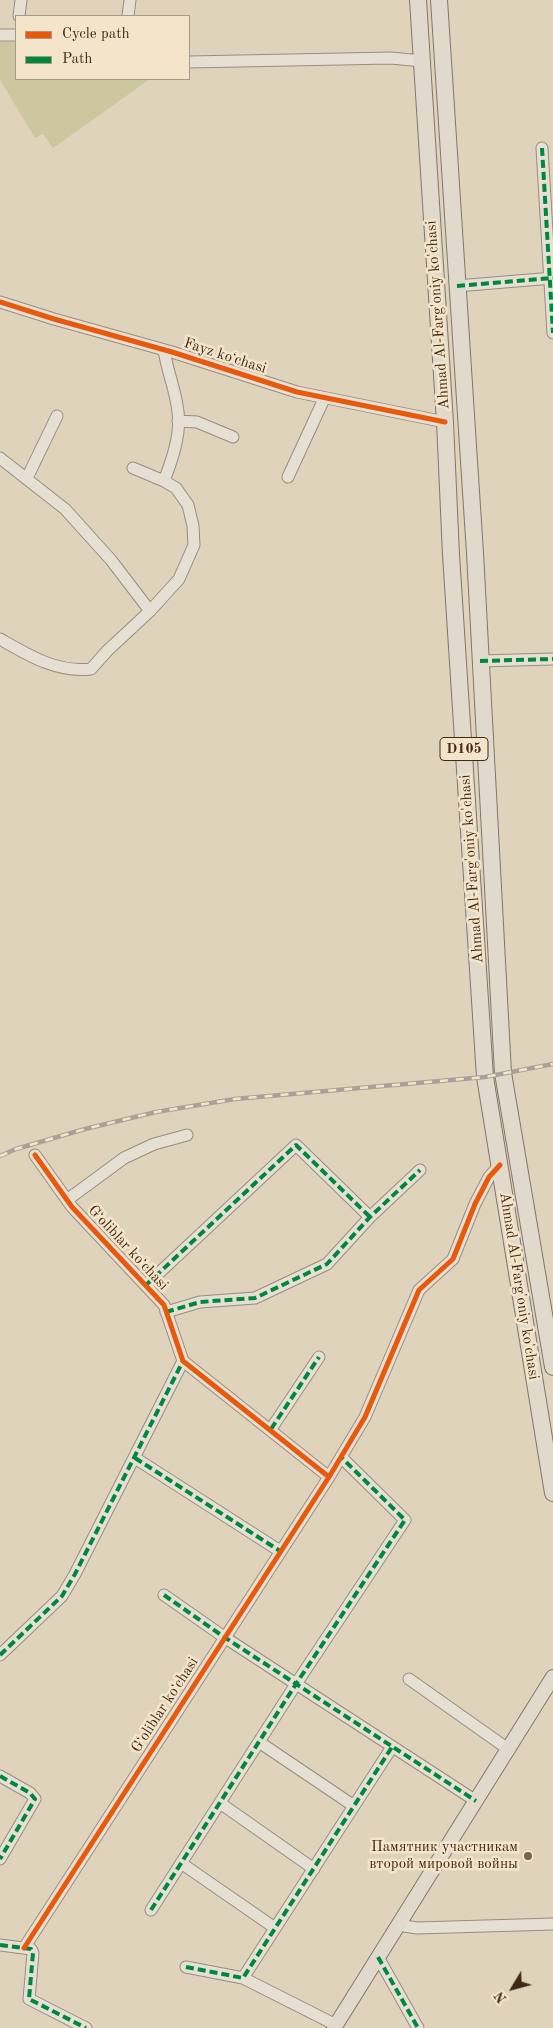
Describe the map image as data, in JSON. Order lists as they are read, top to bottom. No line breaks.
{"streets":{"highway":["Ahmad Al-Farg'oniy ko'chasi","D105"],"street":["Fayz koʻchasi","Gʻoliblar koʻchasi"]},"crossings":[["Ahmad Al-Farg'oniy ko'chasi","Fayz koʻchasi"],["Ahmad Al-Farg'oniy ko'chasi","Gʻoliblar koʻchasi"]],"places":["Памятник участникам второй мировой войны"],"legend":["Cycle path","Path"],"north":"bottom left"}
